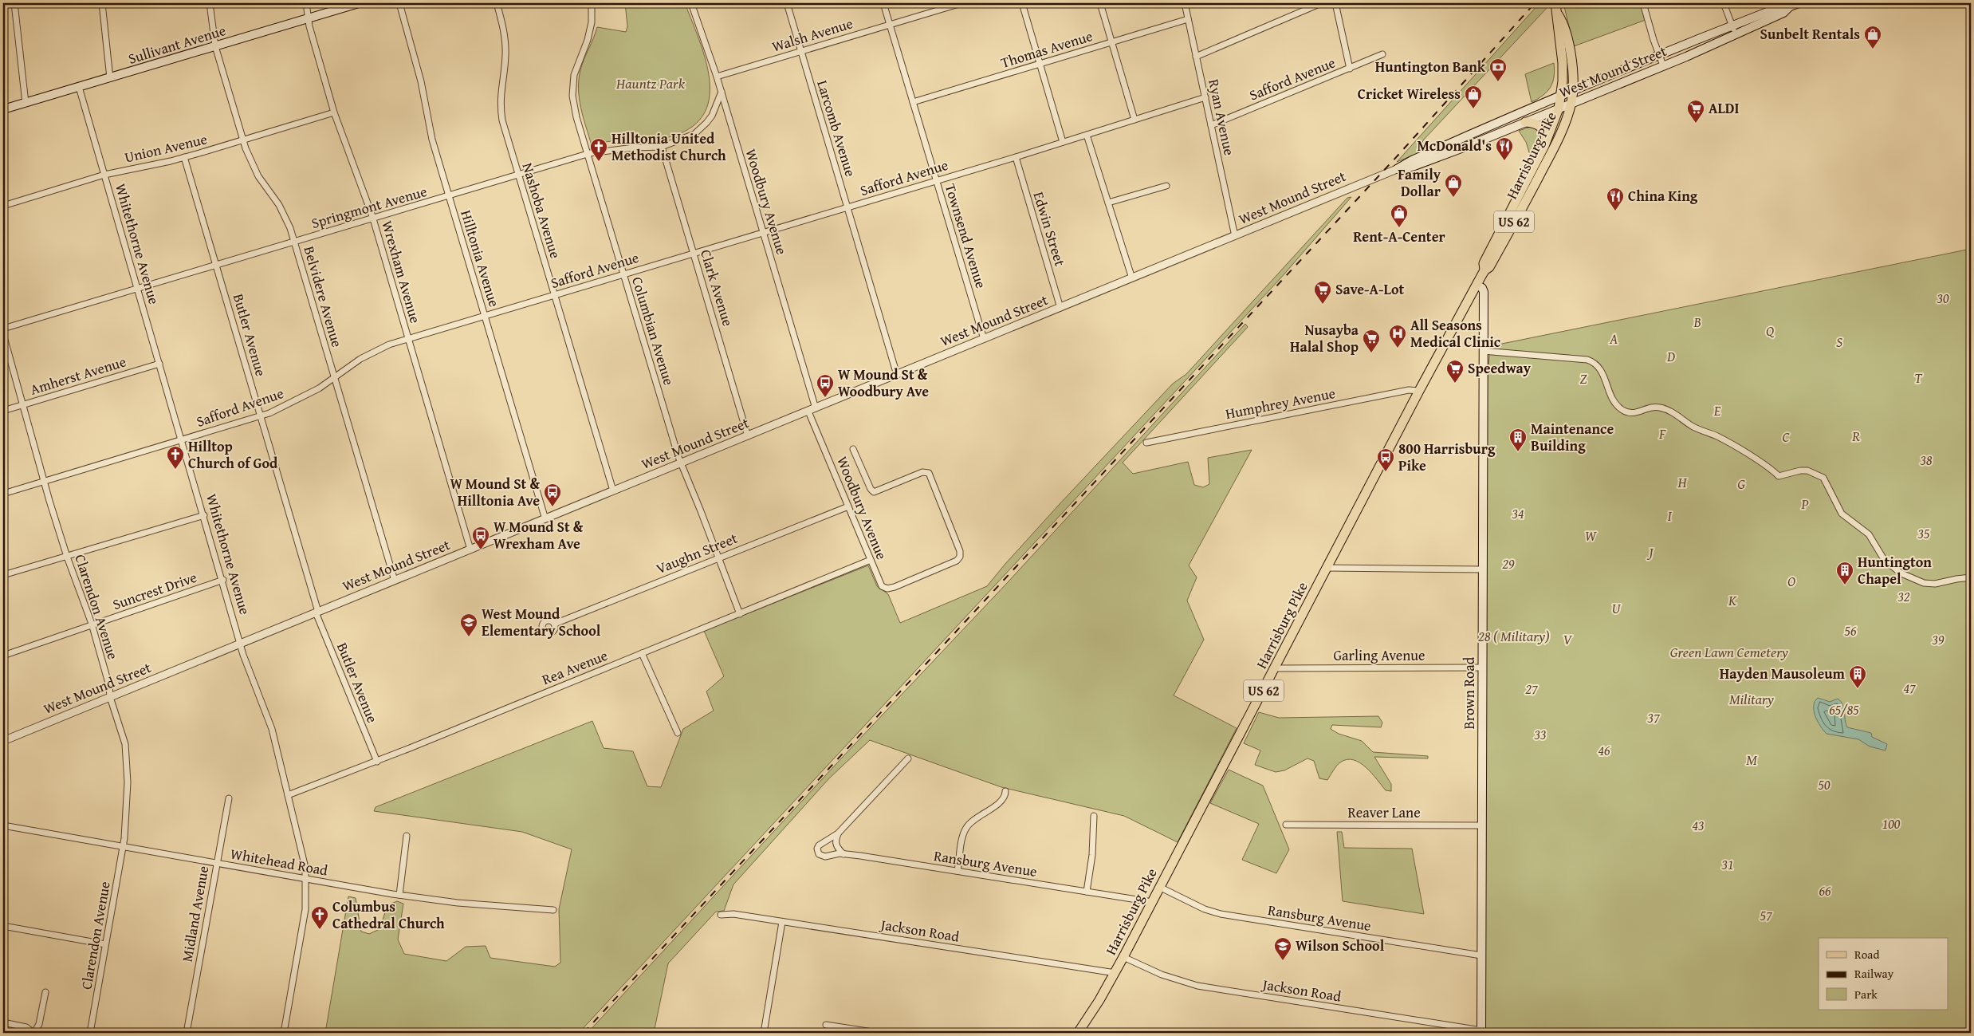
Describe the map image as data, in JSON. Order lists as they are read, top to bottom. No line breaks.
{"streets":{"main road":["Sullivant Avenue","West Mound Street","Harrisburg Pike","US 62","Brown Road"],"street":["Walsh Avenue","Thomas Avenue","Safford Avenue","Ryan Avenue","Larcomb Avenue","Union Avenue","Woodbury Avenue","Springmont Avenue","Nashoba Avenue","Edwin Street","Townsend Avenue","Whitethorne Avenue","Hilltonia Avenue","Wrexham Avenue","Clark Avenue","Belvidere Avenue","Columbian Avenue","Butler Avenue","Amherst Avenue","Humphrey Avenue","Vaughn Street","Suncrest Drive","Clarendon Avenue","Garling Avenue","Rea Avenue","Reaver Lane","Whitehead Road","Ransburg Avenue","Midland Avenue","Jackson Road"]},"crossings":[["Walsh Avenue","Larcomb Avenue"],["Walsh Avenue","Woodbury Avenue"],["Walsh Avenue","Townsend Avenue"],["Sullivant Avenue","Whitethorne Avenue"],["Sullivant Avenue","Wrexham Avenue"],["Sullivant Avenue","Belvidere Avenue"],["Thomas Avenue","Ryan Avenue"],["Thomas Avenue","Townsend Avenue"],["West Mound Street","Ryan Avenue"],["West Mound Street","Larcomb Avenue"],["West Mound Street","Harrisburg Pike"],["West Mound Street","Woodbury Avenue"],["West Mound Street","Nashoba Avenue"],["West Mound Street","US 62"],["West Mound Street","Edwin Street"],["West Mound Street","Townsend Avenue"],["West Mound Street","Whitethorne Avenue"],["West Mound Street","Hilltonia Avenue"],["West Mound Street","Wrexham Avenue"],["West Mound Street","Clark Avenue"],["West Mound Street","Belvidere Avenue"],["West Mound Street","Columbian Avenue"],["West Mound Street","Butler Avenue"],["West Mound Street","Clarendon Avenue"],["Safford Avenue","Ryan Avenue"],["Safford Avenue","Larcomb Avenue"],["Safford Avenue","Woodbury Avenue"],["Safford Avenue","Nashoba Avenue"],["Safford Avenue","Edwin Street"],["Safford Avenue","Townsend Avenue"],["Safford Avenue","Whitethorne Avenue"],["Safford Avenue","Hilltonia Avenue"],["Safford Avenue","Wrexham Avenue"],["Safford Avenue","Clark Avenue"],["Safford Avenue","Belvidere Avenue"],["Safford Avenue","Columbian Avenue"],["Safford Avenue","Butler Avenue"],["Safford Avenue","Clarendon Avenue"],["Union Avenue","Whitethorne Avenue"],["Union Avenue","Wrexham Avenue"],["Union Avenue","Belvidere Avenue"],["Union Avenue","Butler Avenue"],["Harrisburg Pike","US 62"],["Harrisburg Pike","Humphrey Avenue"],["Harrisburg Pike","Garling Avenue"],["Harrisburg Pike","Brown Road"],["Harrisburg Pike","Ransburg Avenue"],["Harrisburg Pike","Jackson Road"],["Woodbury Avenue","Springmont Avenue"],["Woodbury Avenue","Vaughn Street"],["Woodbury Avenue","Rea Avenue"],["Springmont Avenue","Nashoba Avenue"],["Springmont Avenue","Whitethorne Avenue"],["Springmont Avenue","Hilltonia Avenue"],["Springmont Avenue","Wrexham Avenue"],["Springmont Avenue","Clark Avenue"],["Springmont Avenue","Belvidere Avenue"],["Springmont Avenue","Columbian Avenue"],["Springmont Avenue","Butler Avenue"],["Whitethorne Avenue","Amherst Avenue"],["Whitethorne Avenue","Suncrest Drive"],["Whitethorne Avenue","Rea Avenue"],["Whitethorne Avenue","Whitehead Road"],["Columbian Avenue","Vaughn Street"],["Columbian Avenue","Rea Avenue"],["Butler Avenue","Rea Avenue"],["Amherst Avenue","Clarendon Avenue"],["Suncrest Drive","Clarendon Avenue"],["Clarendon Avenue","Whitehead Road"],["Garling Avenue","Brown Road"],["Brown Road","Reaver Lane"],["Brown Road","Ransburg Avenue"],["Brown Road","Jackson Road"],["Whitehead Road","Midland Avenue"]],"parks":["Hauntz Park","30","B","Q","A","S","D","T","Z","E","F","R","C","38","H","G","P","34","I","35","W","J","29","O","32","K","U","56","28 ( Military)","V","39","Green Lawn Cemetery","47","27","Military","65/85","37","33","46","M","50","100","43","31","66","57"],"places":{"shop":["Sunbelt Rentals","Cricket Wireless","Family Dollar","Rent-A-Center"],"bank":["Huntington Bank"],"supermarket":["ALDI","Save-A-Lot","Nusayba Halal Shop","Speedway"],"restaurant":["McDonald's","China King"],"church":["Hilltonia United Methodist Church","Hilltop Church of God","Columbus Cathedral Church"],"hospital":["All Seasons Medical Clinic"],"bus stop":["W Mound St & Woodbury Ave","800 Harrisburg Pike","W Mound St & Hilltonia Ave","W Mound St & Wrexham Ave"],"building":["Maintenance Building","Huntington Chapel","Hayden Mausoleum"],"school or university":["West Mound Elementary School","Wilson School"]},"legend":["Road","Railway","Park"]}
